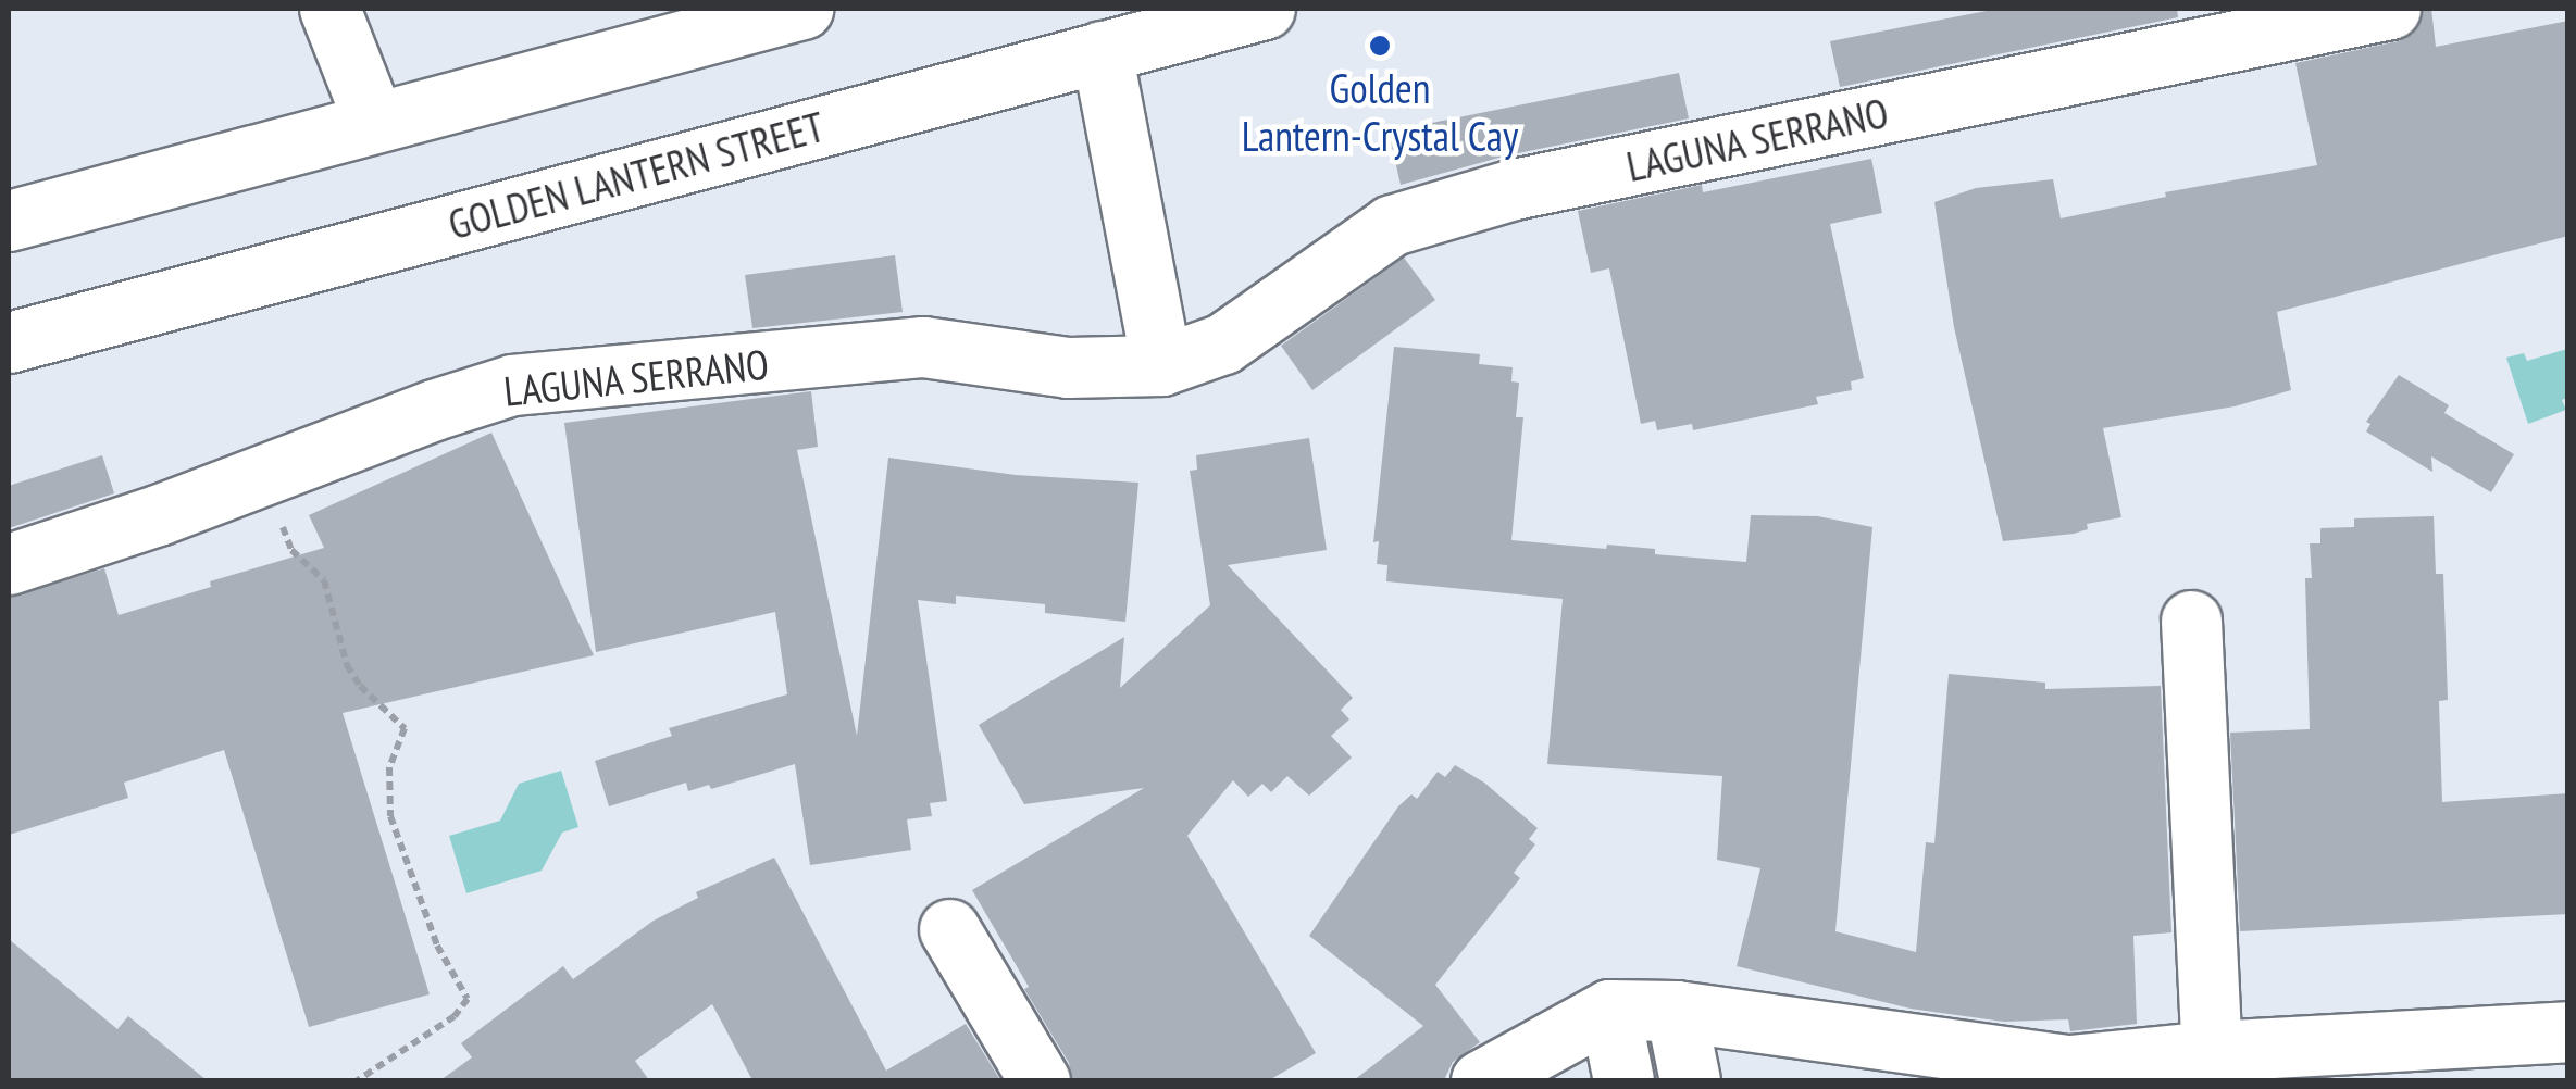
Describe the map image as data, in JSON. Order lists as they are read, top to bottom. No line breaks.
{"streets":{"street":["LAGUNA SERRANO","GOLDEN LANTERN STREET"]},"places":["Golden Lantern-Crystal Cay"]}
